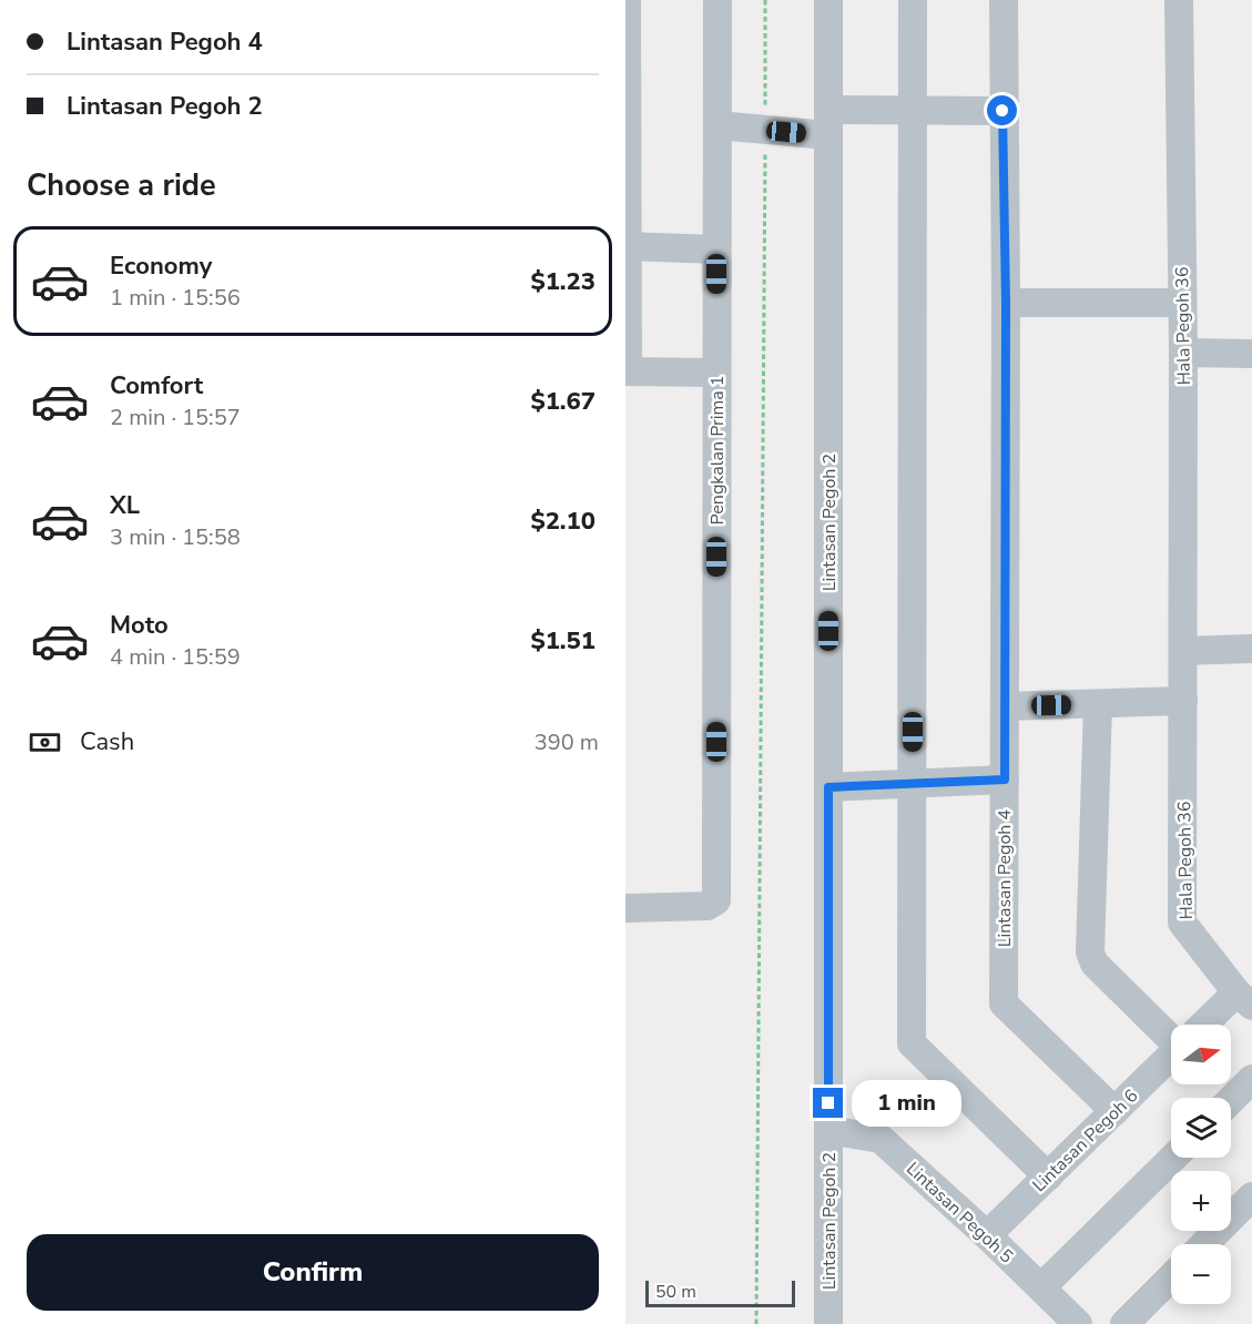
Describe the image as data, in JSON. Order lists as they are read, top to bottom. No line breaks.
{"streets":{"street":["Hala Pegoh 36","Pengkalan Prima 1","Lintasan Pegoh 2","Lintasan Pegoh 4","Lintasan Pegoh 6","Lintasan Pegoh 5"]},"crossings":[["Hala Pegoh 36","Lintasan Pegoh 6"],["Lintasan Pegoh 2","Lintasan Pegoh 5"],["Lintasan Pegoh 4","Lintasan Pegoh 6"],["Lintasan Pegoh 6","Lintasan Pegoh 5"]],"scale_bar":"50 m","north":"right","page":{"banner":["Lintasan Pegoh 4","Lintasan Pegoh 2"],"heading":"Choose a ride","list":[{"name":"Economy","note":"1 min · 15:56","value":"$1.23"},{"name":"Comfort","note":"2 min · 15:57","value":"$1.67"},{"name":"XL","note":"3 min · 15:58","value":"$2.10"},{"name":"Moto","note":"4 min · 15:59","value":"$1.51"}],"pay":["Cash","390 m"],"map_buttons":["+","−"],"bubble":"1 min","buttons":"Confirm","scale":"50 m"}}
